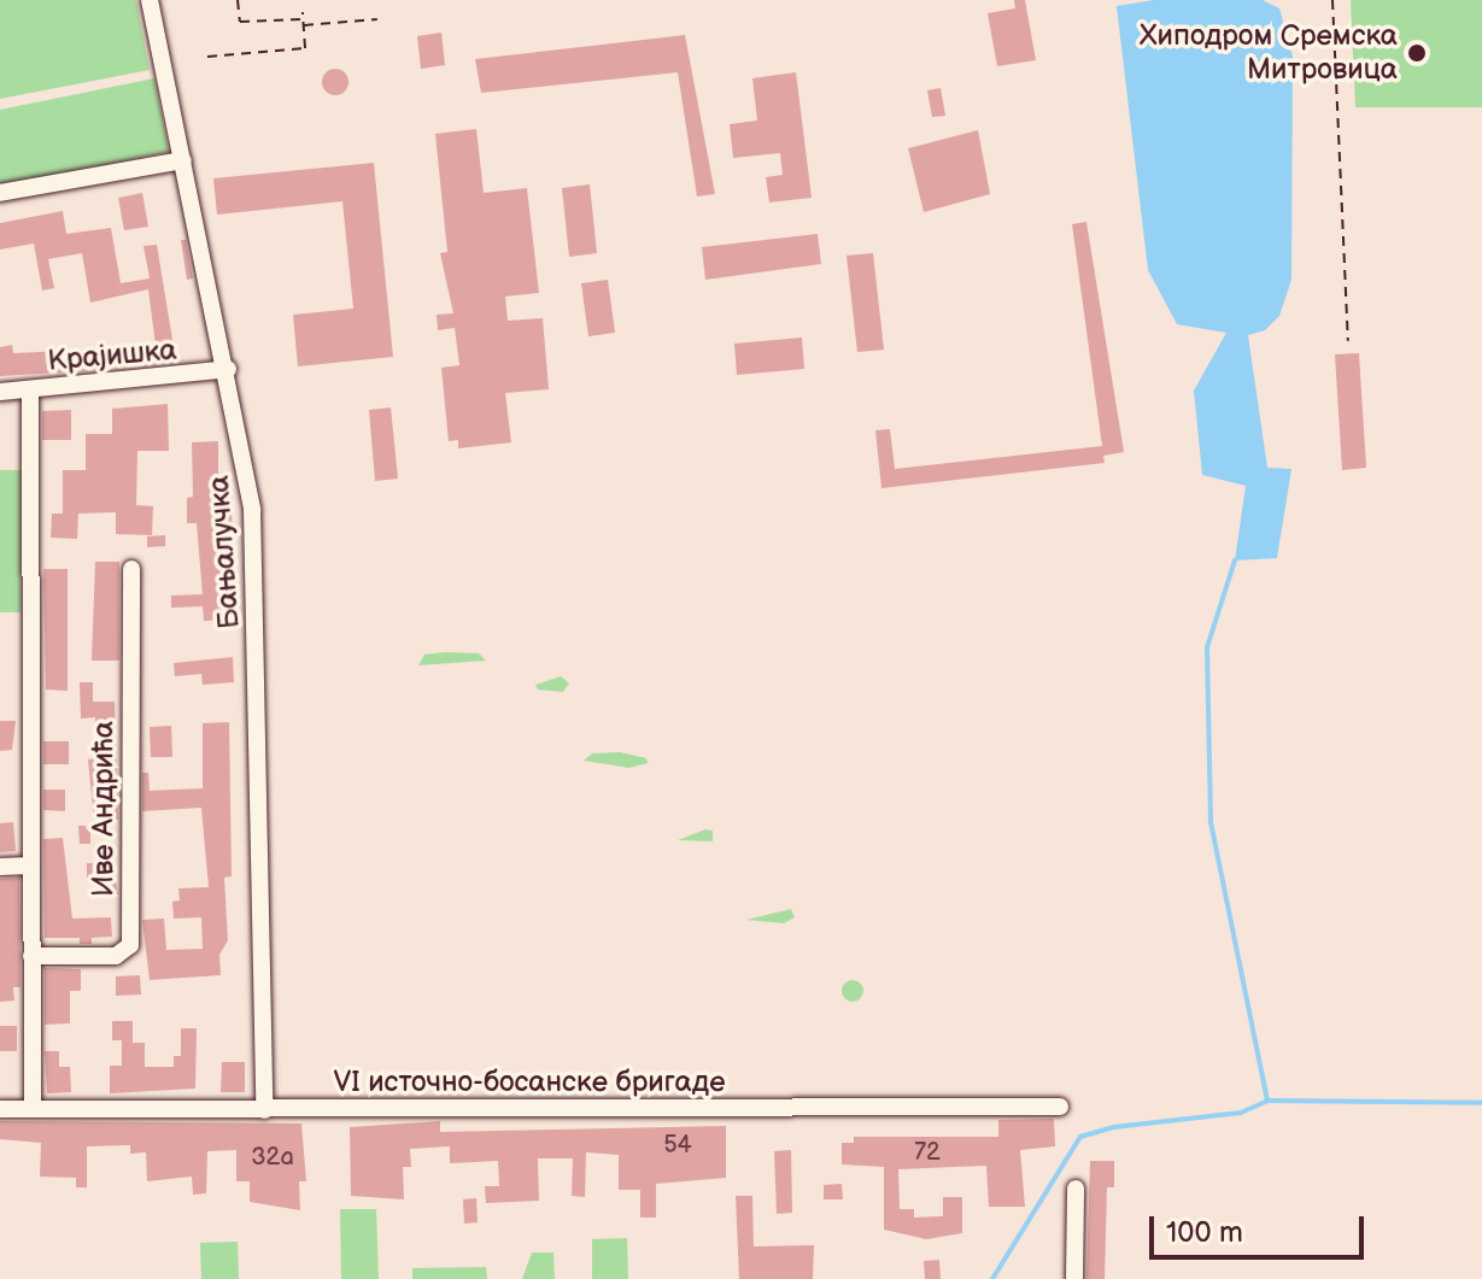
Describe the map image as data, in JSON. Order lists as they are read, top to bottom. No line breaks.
{"streets":{"street":["Крајишка","Бањалучка","Иве Андрића","VI источно-босанске бригаде"]},"crossings":[["Крајишка","Бањалучка"],["Бањалучка","VI источно-босанске бригаде"]],"places":["Хиподром Сремска Митровица"],"house_numbers":["54","72","32a"],"scale_bar":"100 m"}
